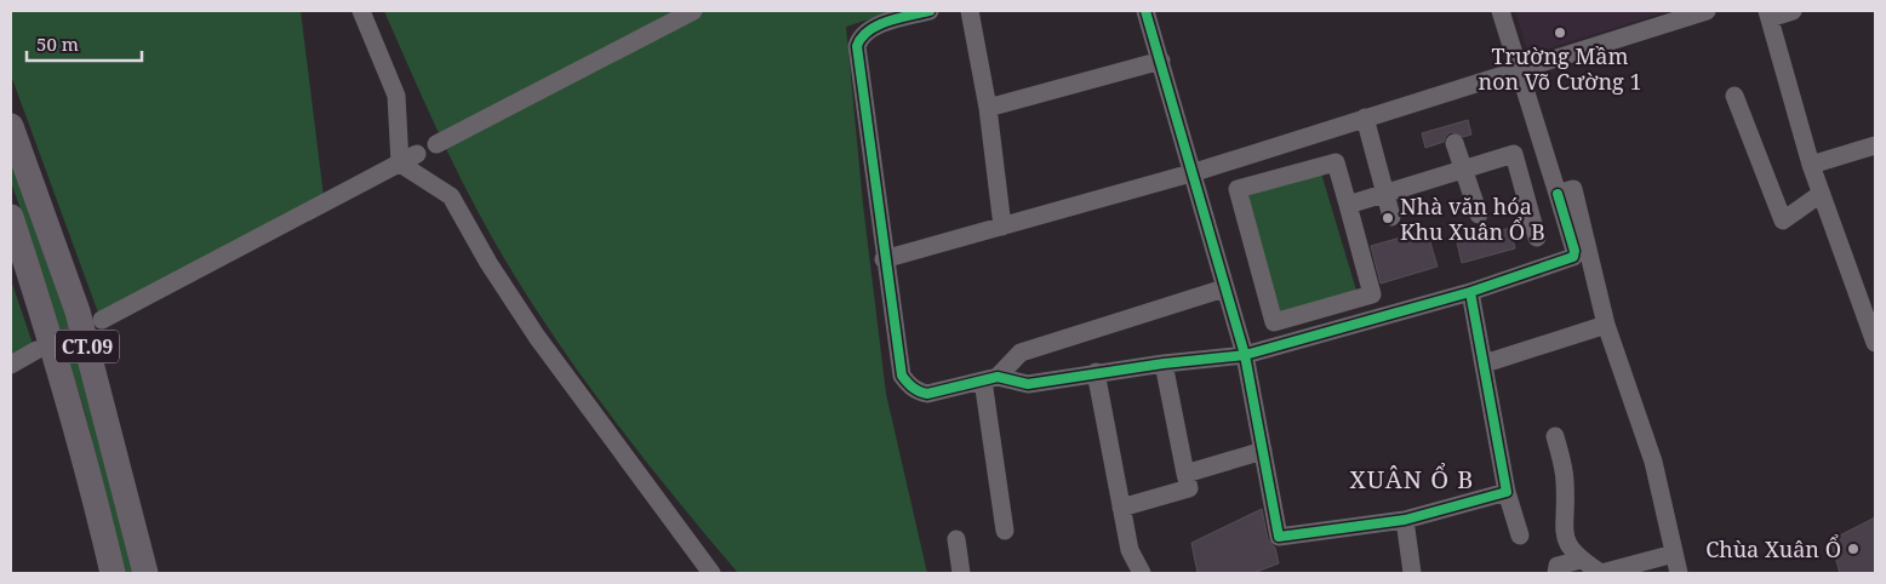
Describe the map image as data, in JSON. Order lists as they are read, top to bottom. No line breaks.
{"streets":{"highway":["CT.09"]},"districts":["XUÂN Ổ B"],"places":["Trường Mầm non Võ Cường 1","Nhà văn hóa Khu Xuân Ổ B","Chùa Xuân Ổ"],"scale_bar":"50 m"}
